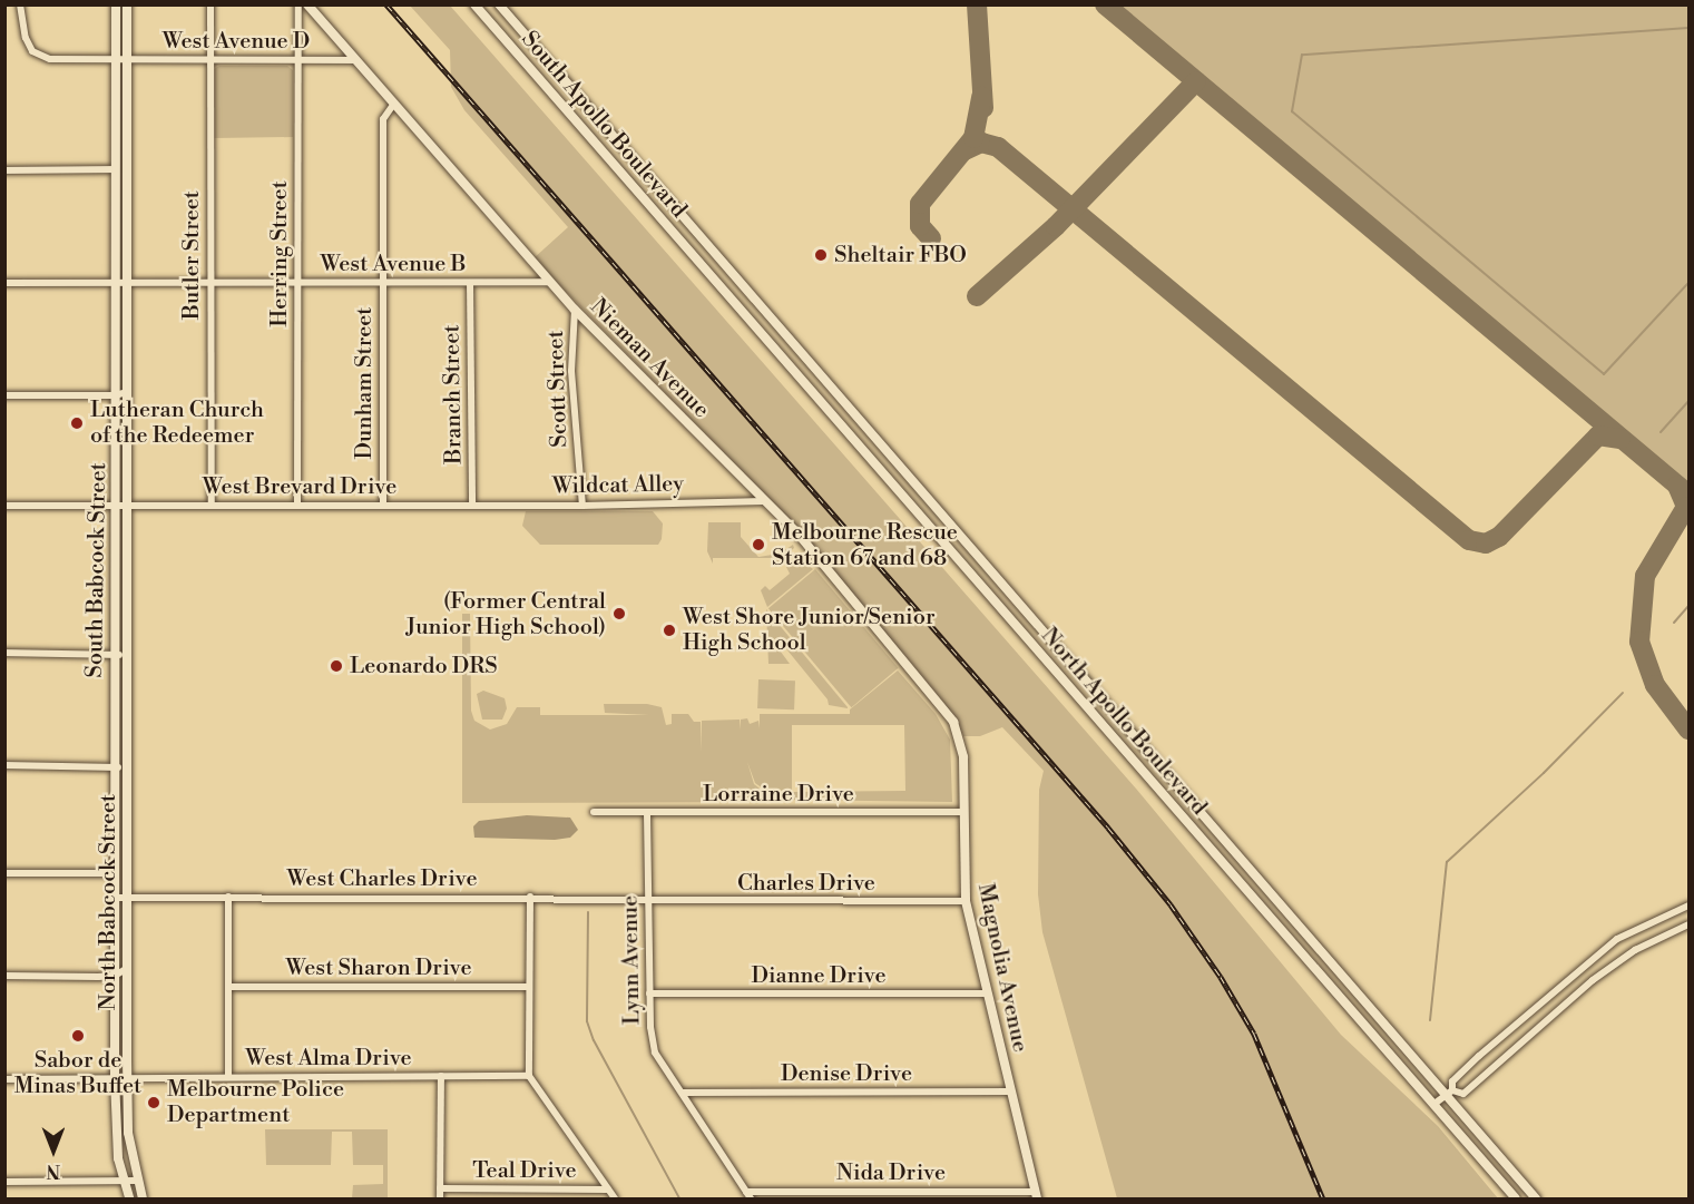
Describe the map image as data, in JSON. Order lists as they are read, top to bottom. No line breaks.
{"streets":{"main road":["South Babcock Street","North Babcock Street"],"street":["West Avenue D","South Apollo Boulevard","Herring Street","Butler Street","West Avenue B","Nieman Avenue","Dunham Street","Scott Street","Branch Street","Wildcat Alley","West Brevard Drive","North Apollo Boulevard","Lorraine Drive","West Charles Drive","Charles Drive","Lynn Avenue","West Sharon Drive","Magnolia Avenue","Dianne Drive","West Alma Drive","Denise Drive","Teal Drive","Nida Drive"]},"crossings":[["West Avenue D","Herring Street"],["West Avenue D","Butler Street"],["West Avenue D","Nieman Avenue"],["West Avenue D","South Babcock Street"],["South Apollo Boulevard","North Apollo Boulevard"],["Herring Street","West Avenue B"],["Herring Street","West Brevard Drive"],["Butler Street","West Avenue B"],["Butler Street","West Brevard Drive"],["West Avenue B","Nieman Avenue"],["West Avenue B","Dunham Street"],["West Avenue B","Branch Street"],["West Avenue B","South Babcock Street"],["Nieman Avenue","Dunham Street"],["Nieman Avenue","Scott Street"],["Nieman Avenue","Wildcat Alley"],["Nieman Avenue","Magnolia Avenue"],["Dunham Street","West Brevard Drive"],["Scott Street","Wildcat Alley"],["Branch Street","Wildcat Alley"],["Branch Street","West Brevard Drive"],["Wildcat Alley","West Brevard Drive"],["West Brevard Drive","South Babcock Street"],["South Babcock Street","West Charles Drive"],["South Babcock Street","North Babcock Street"],["Lorraine Drive","Lynn Avenue"],["Lorraine Drive","Magnolia Avenue"],["West Charles Drive","Charles Drive"],["West Charles Drive","North Babcock Street"],["West Charles Drive","Lynn Avenue"],["Charles Drive","Lynn Avenue"],["Charles Drive","Magnolia Avenue"],["North Babcock Street","West Alma Drive"],["Lynn Avenue","Dianne Drive"],["Lynn Avenue","Denise Drive"],["Lynn Avenue","Nida Drive"],["Magnolia Avenue","Dianne Drive"],["Magnolia Avenue","Denise Drive"],["Magnolia Avenue","Nida Drive"]],"places":["Sheltair FBO","Lutheran Church of the Redeemer","Melbourne Rescue Station 67 and 68","(Former Central Junior High School)","West Shore Junior/Senior High School","Leonardo DRS","Sabor de Minas Buffet","Melbourne Police Department"],"north":"bottom"}
